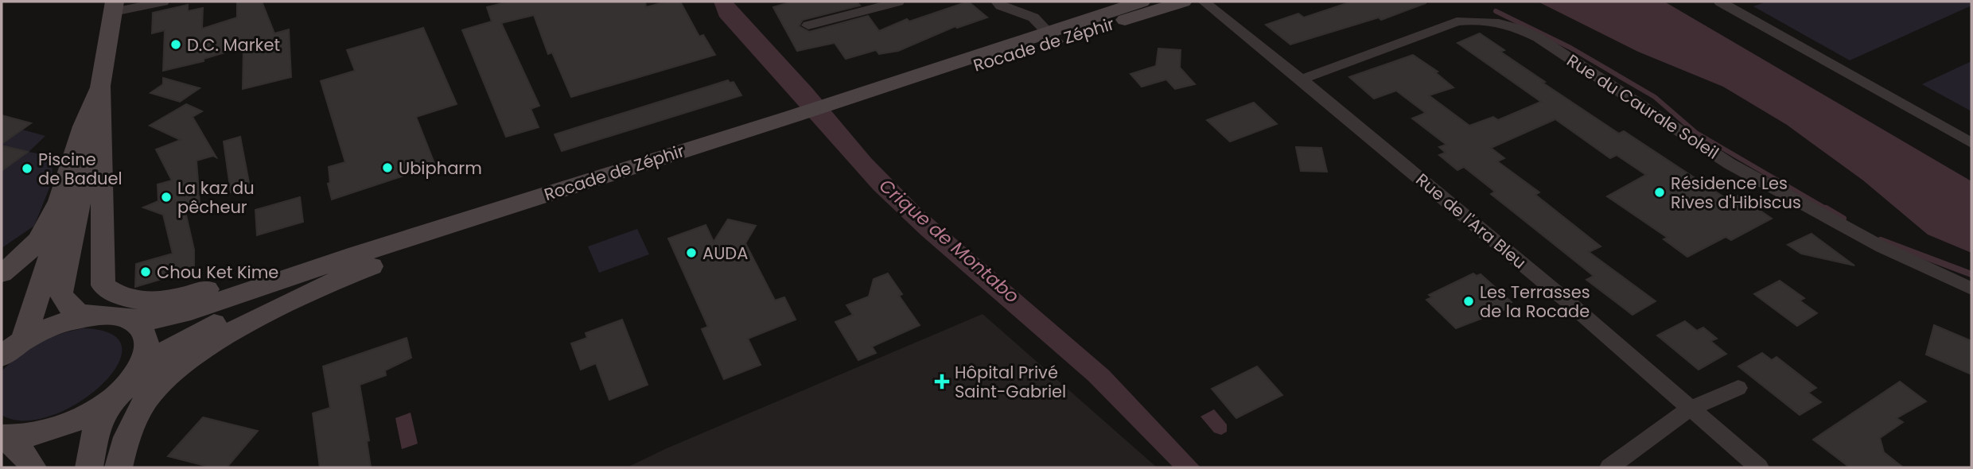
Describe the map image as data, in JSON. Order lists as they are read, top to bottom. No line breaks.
{"streets":{"main road":["Rocade de Zéphir"],"street":["Rue du Caurale Soleil","Rue de l'Ara Bleu"]},"crossings":[["Rue du Caurale Soleil","Rue de l'Ara Bleu"]],"water":["Crique de Montabo"],"places":{"other":["D.C. Market","Ubipharm","Piscine de Baduel","Résidence Les Rives d'Hibiscus","La kaz du pêcheur","AUDA","Chou Ket Kime","Les Terrasses de la Rocade"],"health":["Hôpital Privé Saint-Gabriel"]}}
